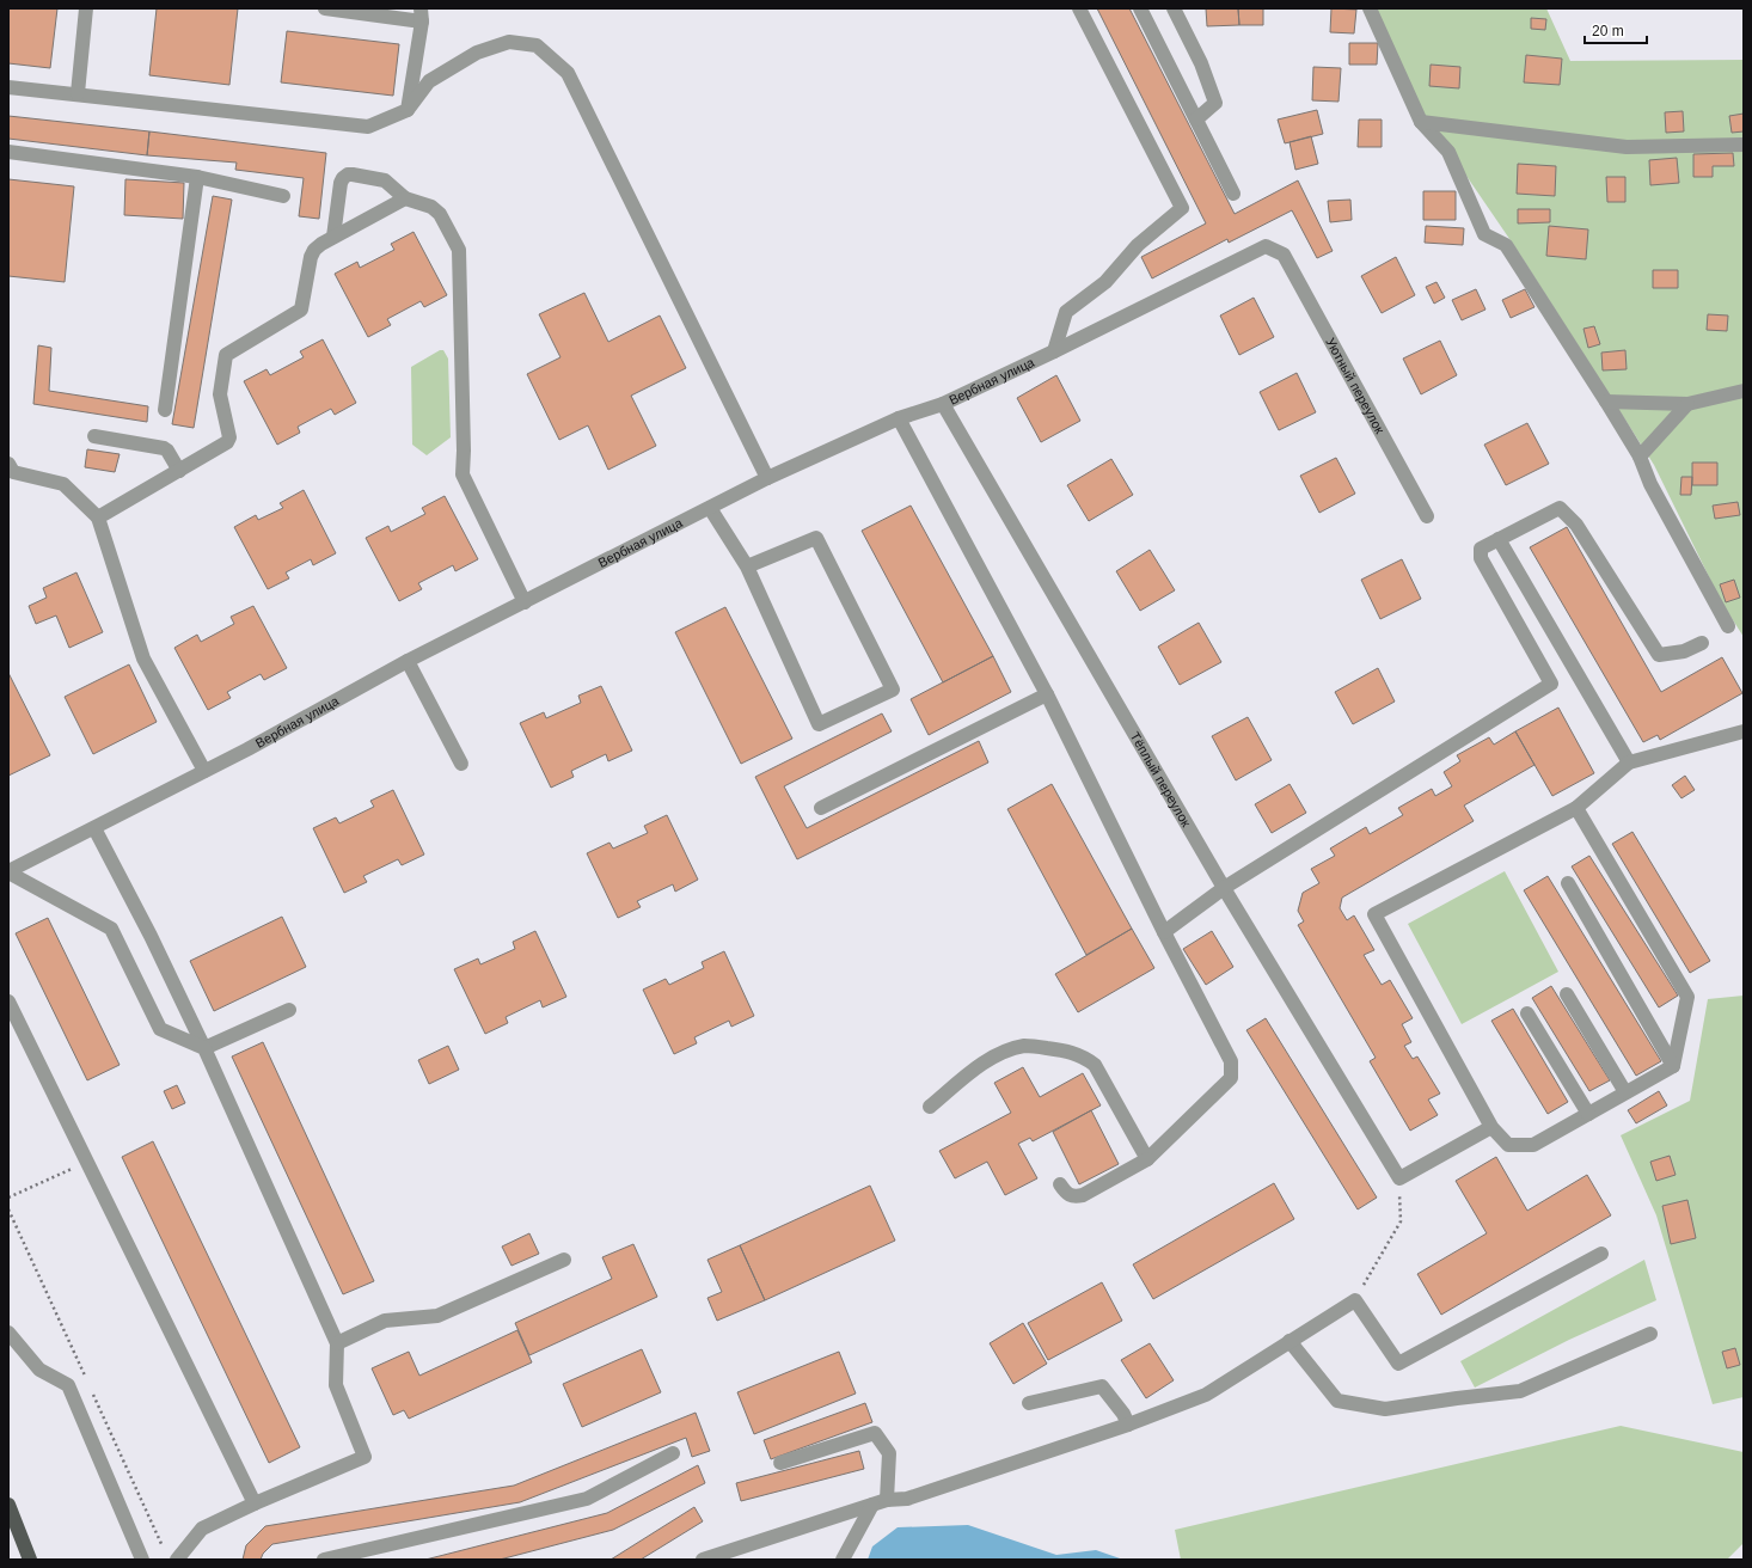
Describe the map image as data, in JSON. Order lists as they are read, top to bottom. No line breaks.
{"streets":{"street":["Вербная улица","Уютный переулок","Тёплый переулок"]},"crossings":[["Вербная улица","Уютный переулок"],["Вербная улица","Тёплый переулок"]],"scale_bar":"20 m"}
